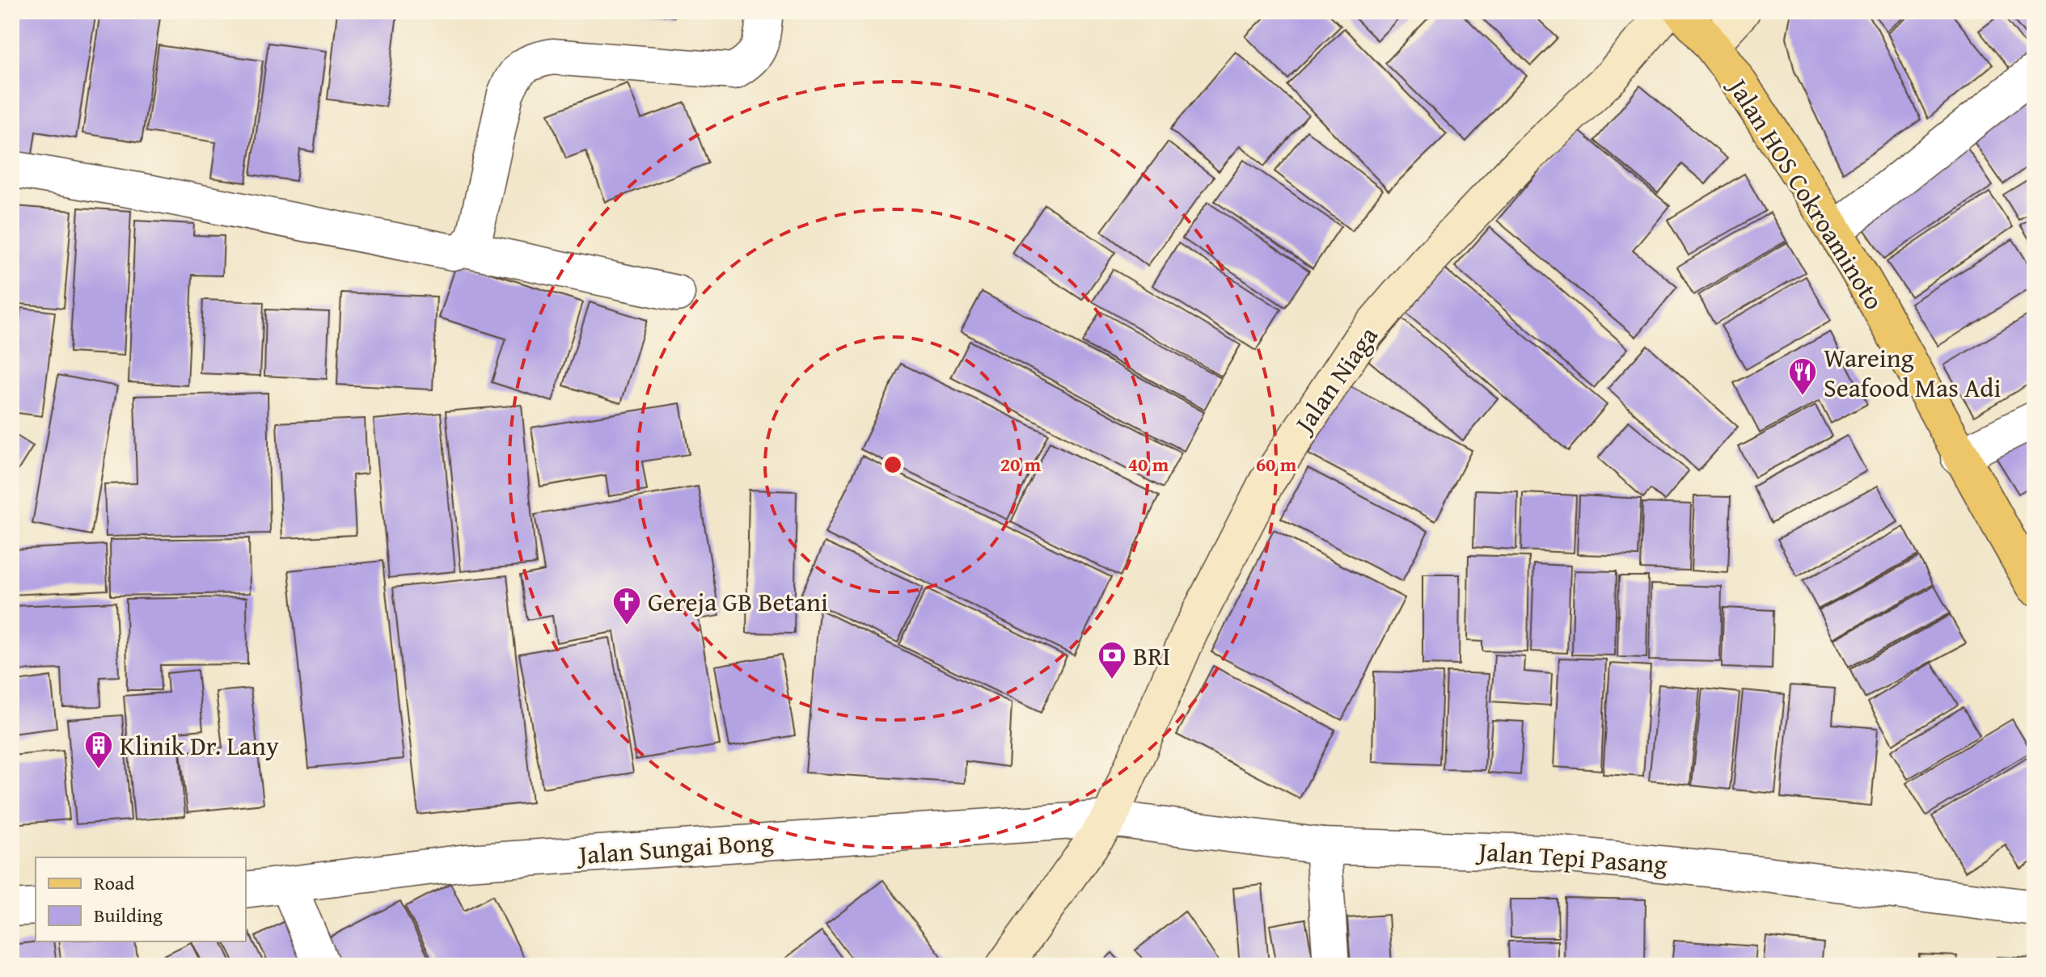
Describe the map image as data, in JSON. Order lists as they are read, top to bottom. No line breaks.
{"streets":{"main road":["Jalan HOS Cokroaminoto","Jalan Niaga"],"street":["Jalan Sungai Bong","Jalan Tepi Pasang"]},"crossings":[["Jalan Niaga","Jalan Sungai Bong"],["Jalan Niaga","Jalan Tepi Pasang"],["Jalan Sungai Bong","Jalan Tepi Pasang"]],"places":{"restaurant":["Wareing Seafood Mas Adi"],"church":["Gereja GB Betani"],"bank":["BRI"],"building":["Klinik Dr. Lany"]},"legend":["Road","Building"],"rings":["20 m","40 m","60 m"]}
